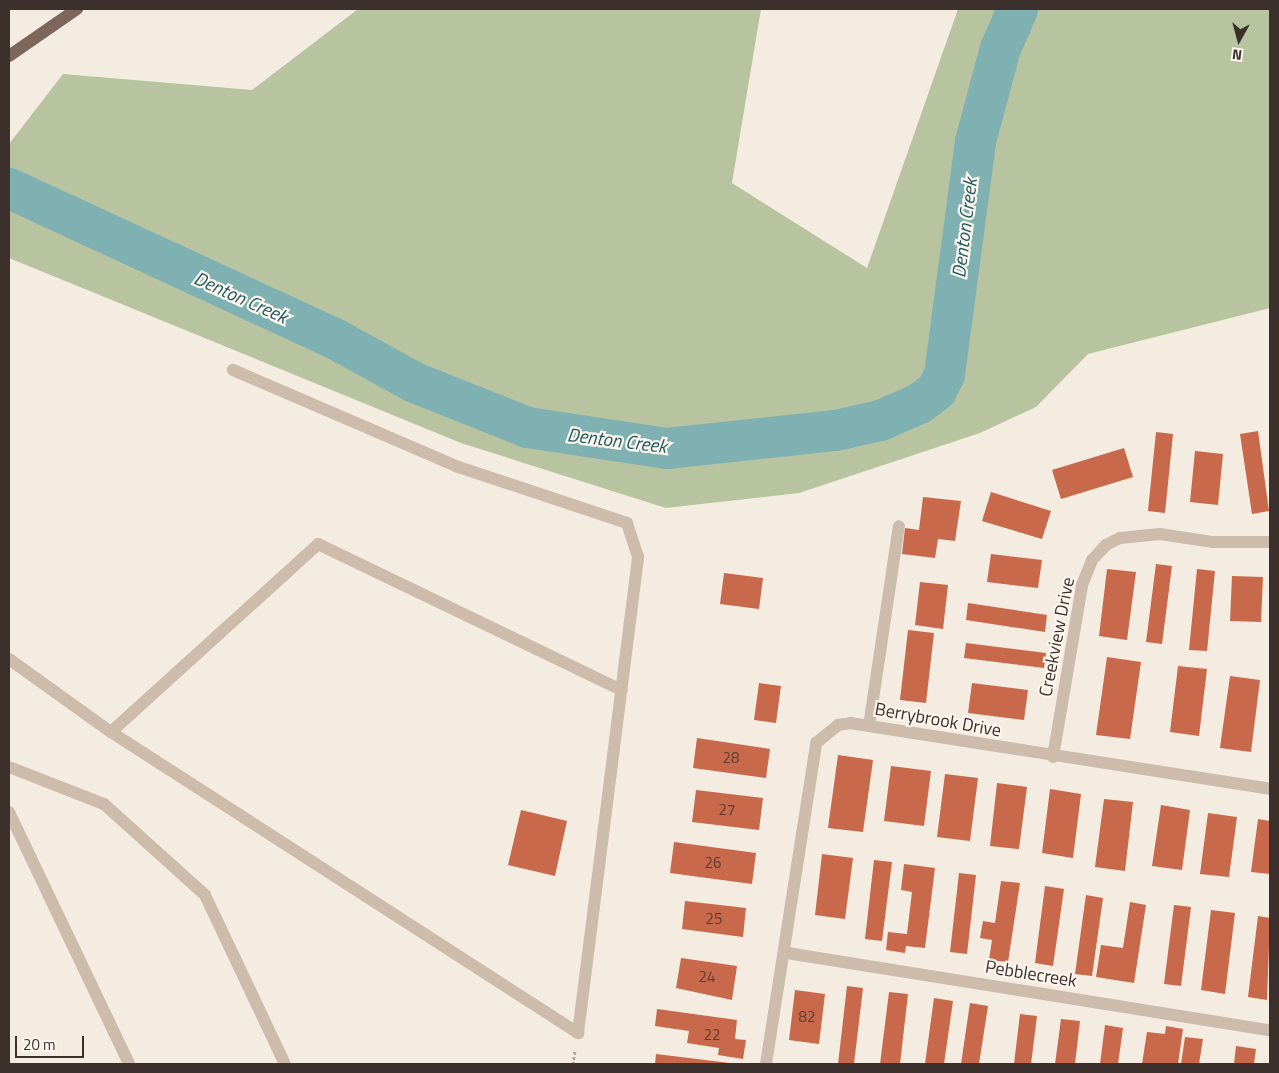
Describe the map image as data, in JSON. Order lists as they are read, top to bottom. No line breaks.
{"streets":{"street":["Creekview Drive","Berrybrook Drive","Pebblecreek"]},"crossings":[["Creekview Drive","Berrybrook Drive"],["Berrybrook Drive","Pebblecreek"]],"water":["Denton Creek"],"house_numbers":["28","27","26","25","24","82","22"],"scale_bar":"20 m","north":"bottom"}
